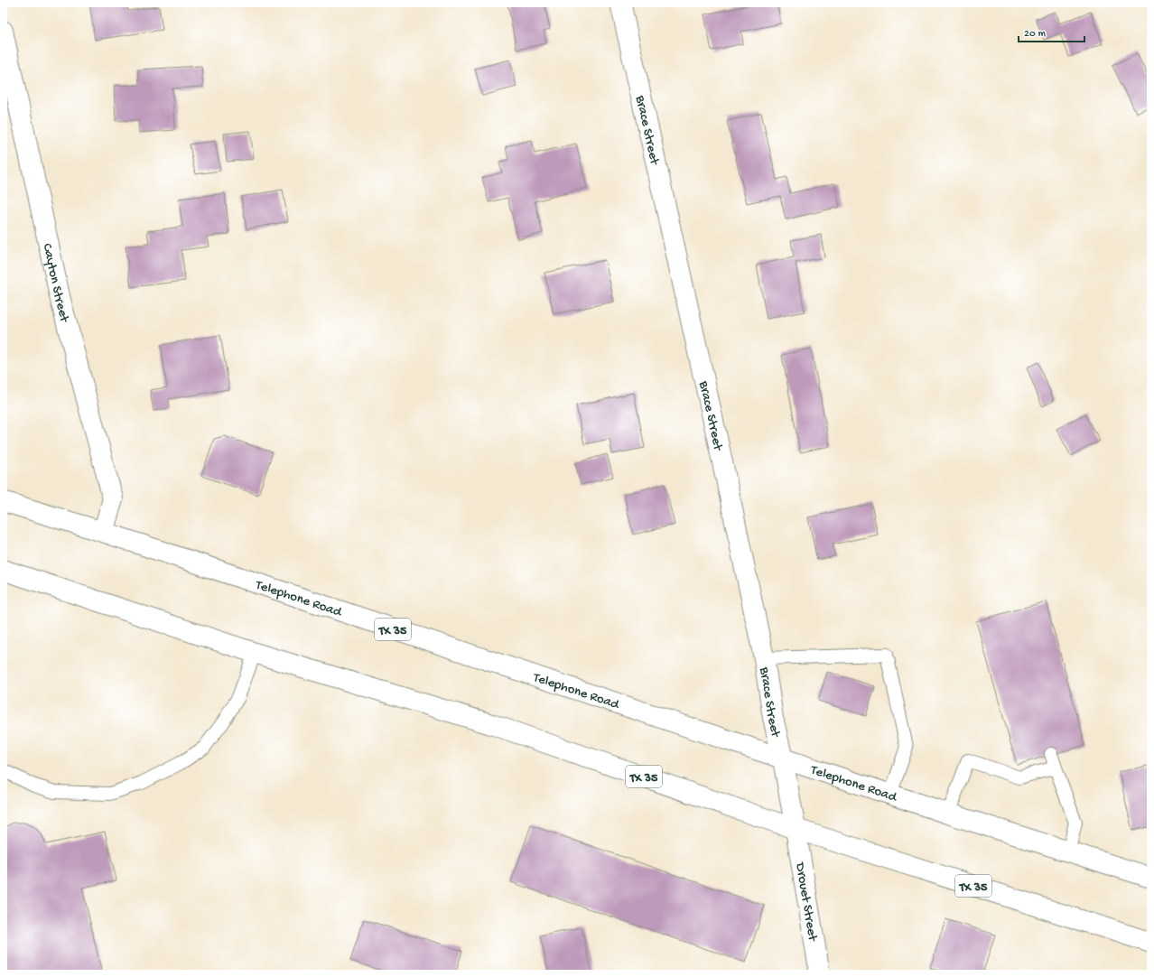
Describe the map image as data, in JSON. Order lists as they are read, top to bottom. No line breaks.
{"streets":{"main road":["Brace Street","Cayton Street","Telephone Road","TX 35","Drouet Street"]},"crossings":[["Brace Street","Telephone Road"],["Brace Street","TX 35"],["Brace Street","Drouet Street"],["Cayton Street","Telephone Road"],["TX 35","Drouet Street"]],"scale_bar":"20 m"}
